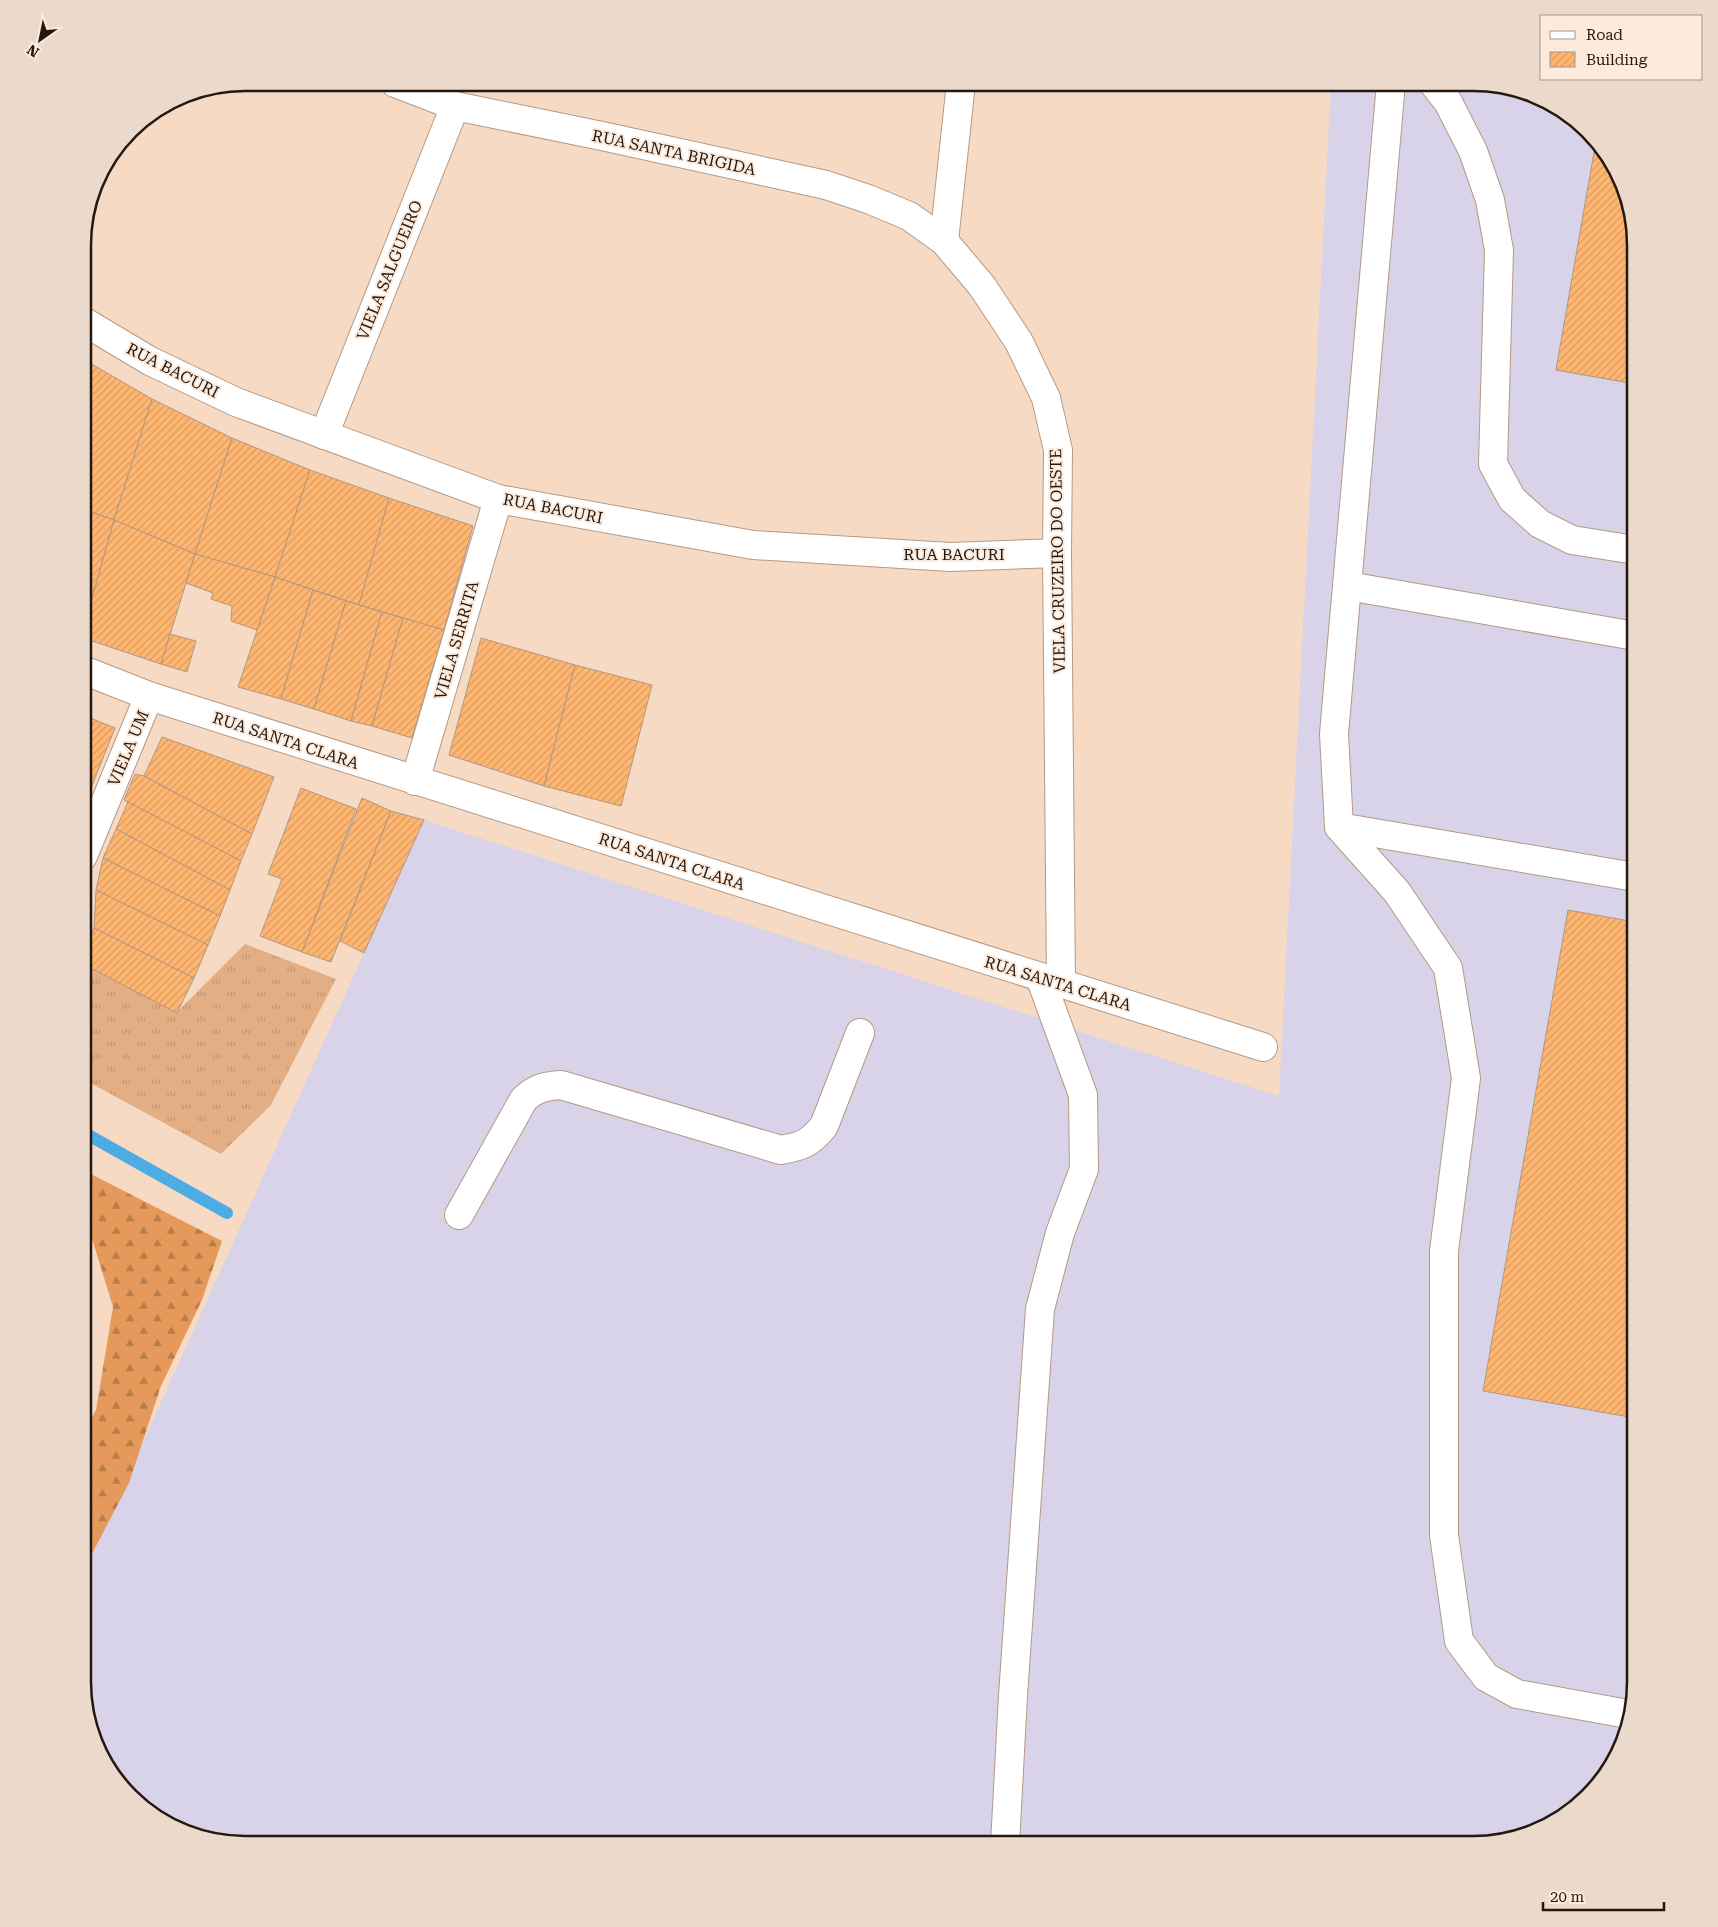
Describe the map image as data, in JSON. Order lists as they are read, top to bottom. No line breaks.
{"streets":{"street":["RUA SANTA BRIGIDA","VIELA SALGUEIRO","RUA BACURI","VIELA CRUZEIRO DO OESTE","VIELA SERRITA","RUA SANTA CLARA","VIELA UM"]},"crossings":[["RUA SANTA BRIGIDA","VIELA SALGUEIRO"],["RUA SANTA BRIGIDA","VIELA CRUZEIRO DO OESTE"],["VIELA SALGUEIRO","RUA BACURI"],["RUA BACURI","VIELA CRUZEIRO DO OESTE"],["RUA BACURI","VIELA SERRITA"],["VIELA CRUZEIRO DO OESTE","RUA SANTA CLARA"],["VIELA SERRITA","RUA SANTA CLARA"],["RUA SANTA CLARA","VIELA UM"]],"legend":["Road","Building"],"scale_bar":"20 m","north":"bottom left"}
